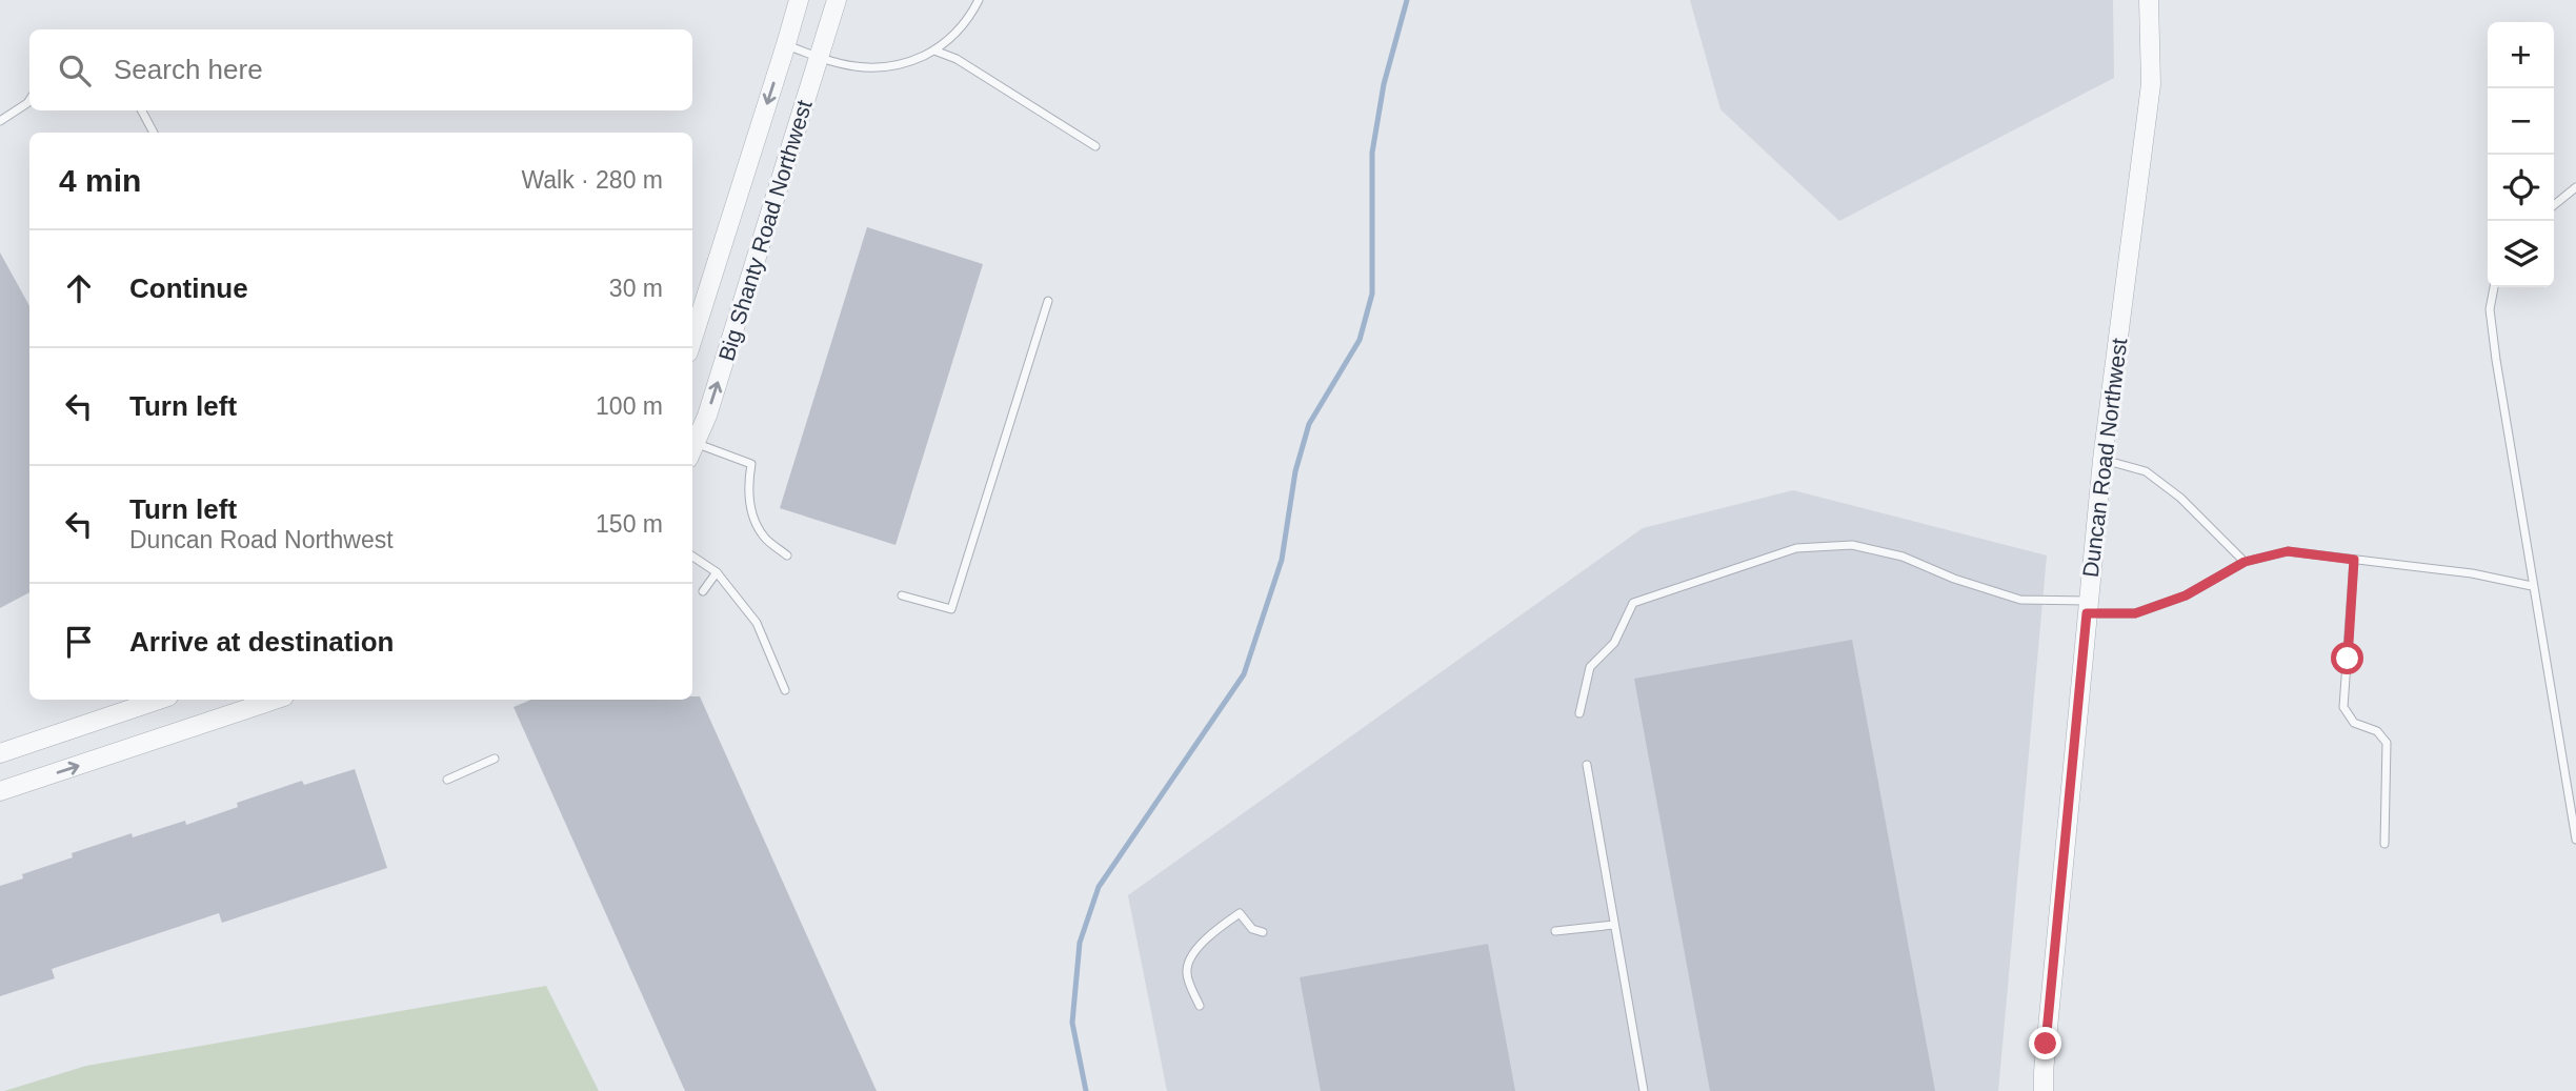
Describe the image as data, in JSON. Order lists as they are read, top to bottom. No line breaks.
{"streets":{"street":["Big Shanty Road Northwest","Duncan Road Northwest"]},"page":{"map_buttons":["+","−"],"search":"Search here","heading":["4 min","Walk · 280 m"],"list":[["Continue","30 m"],["Turn left","100 m"],["Turn left","Duncan Road Northwest","150 m"],"Arrive at destination"]}}
